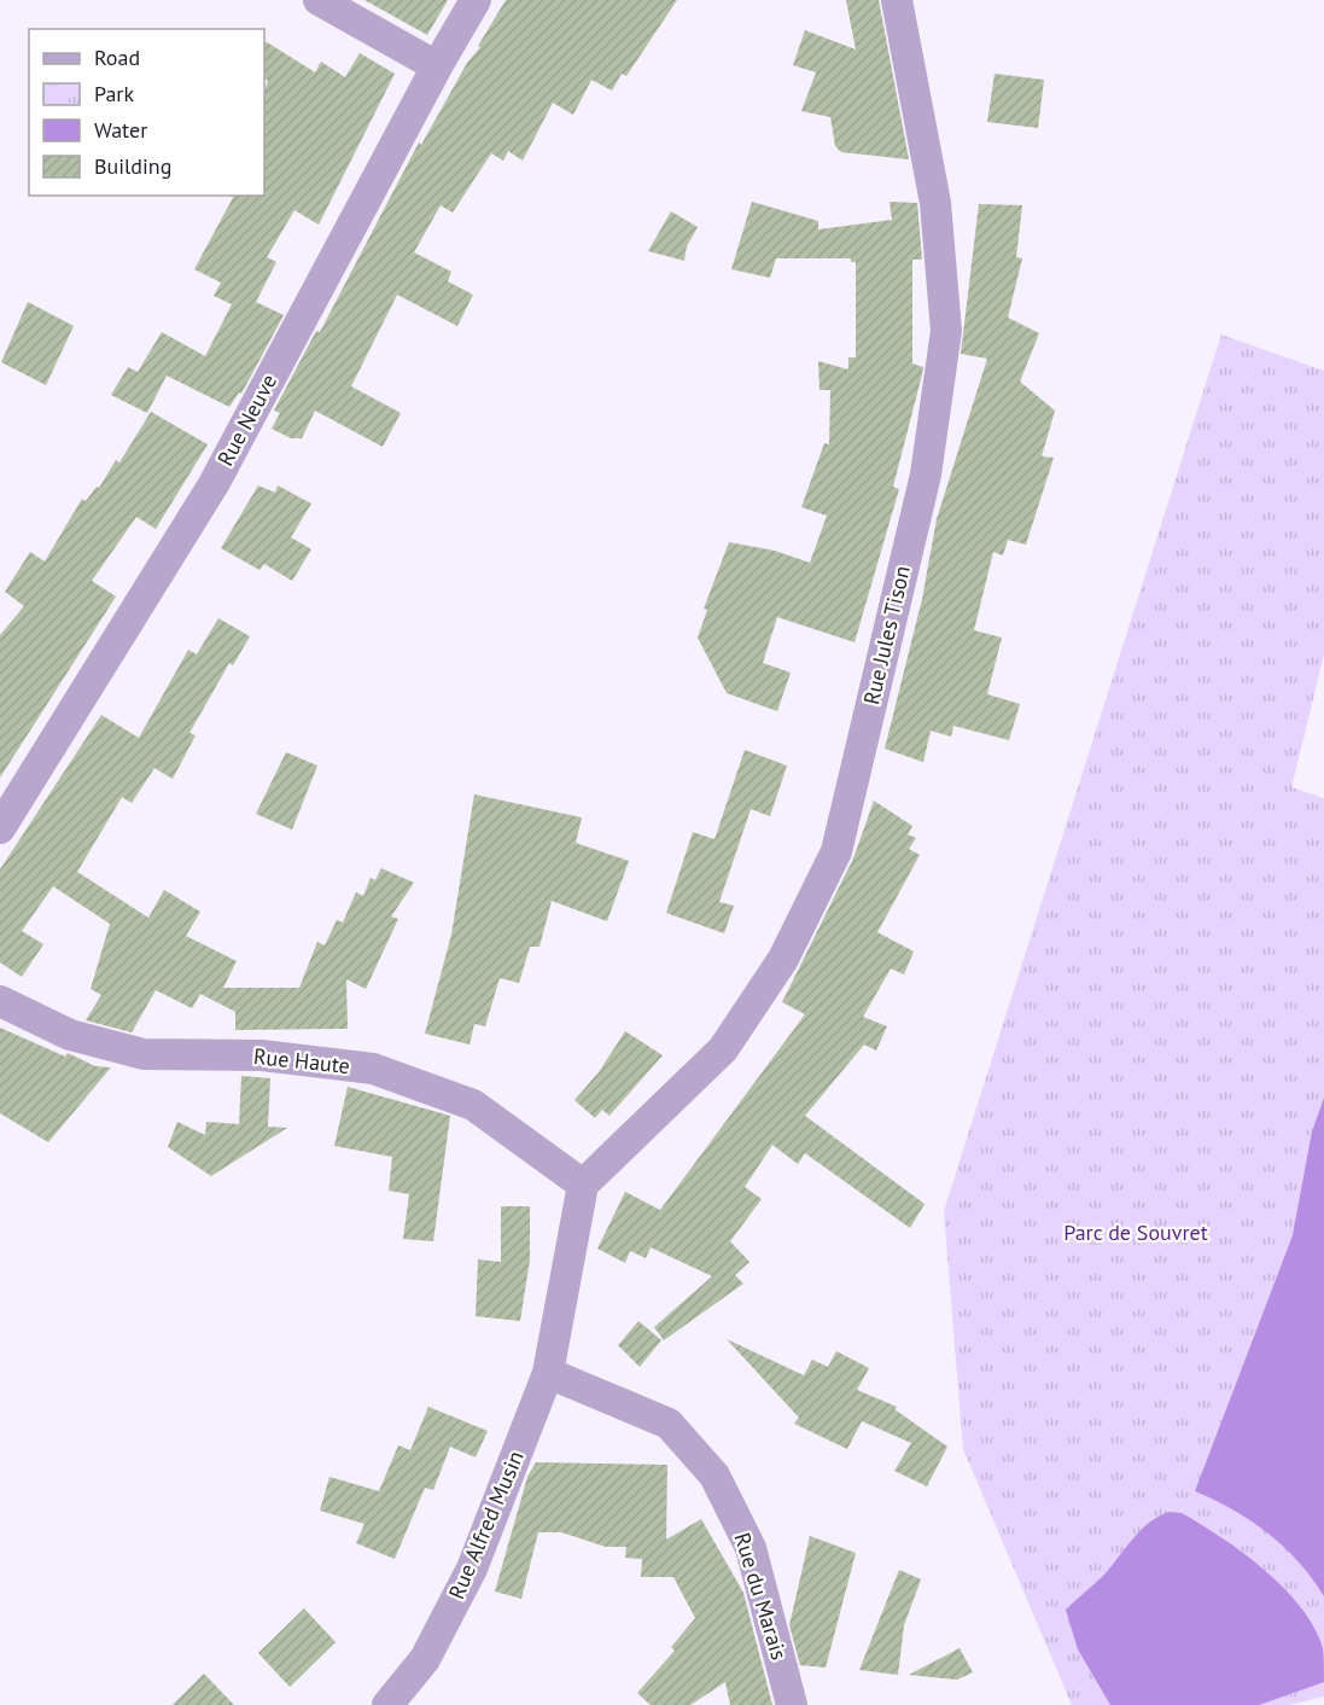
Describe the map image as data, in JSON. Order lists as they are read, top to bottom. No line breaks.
{"streets":{"street":["Rue Neuve","Rue Jules Tison","Rue Haute","Rue Alfred Musin","Rue du Marais"]},"crossings":[["Rue Jules Tison","Rue Haute"],["Rue Jules Tison","Rue Alfred Musin"],["Rue Haute","Rue Alfred Musin"],["Rue Alfred Musin","Rue du Marais"]],"parks":["Parc de Souvret"],"legend":["Road","Park","Water","Building"]}
